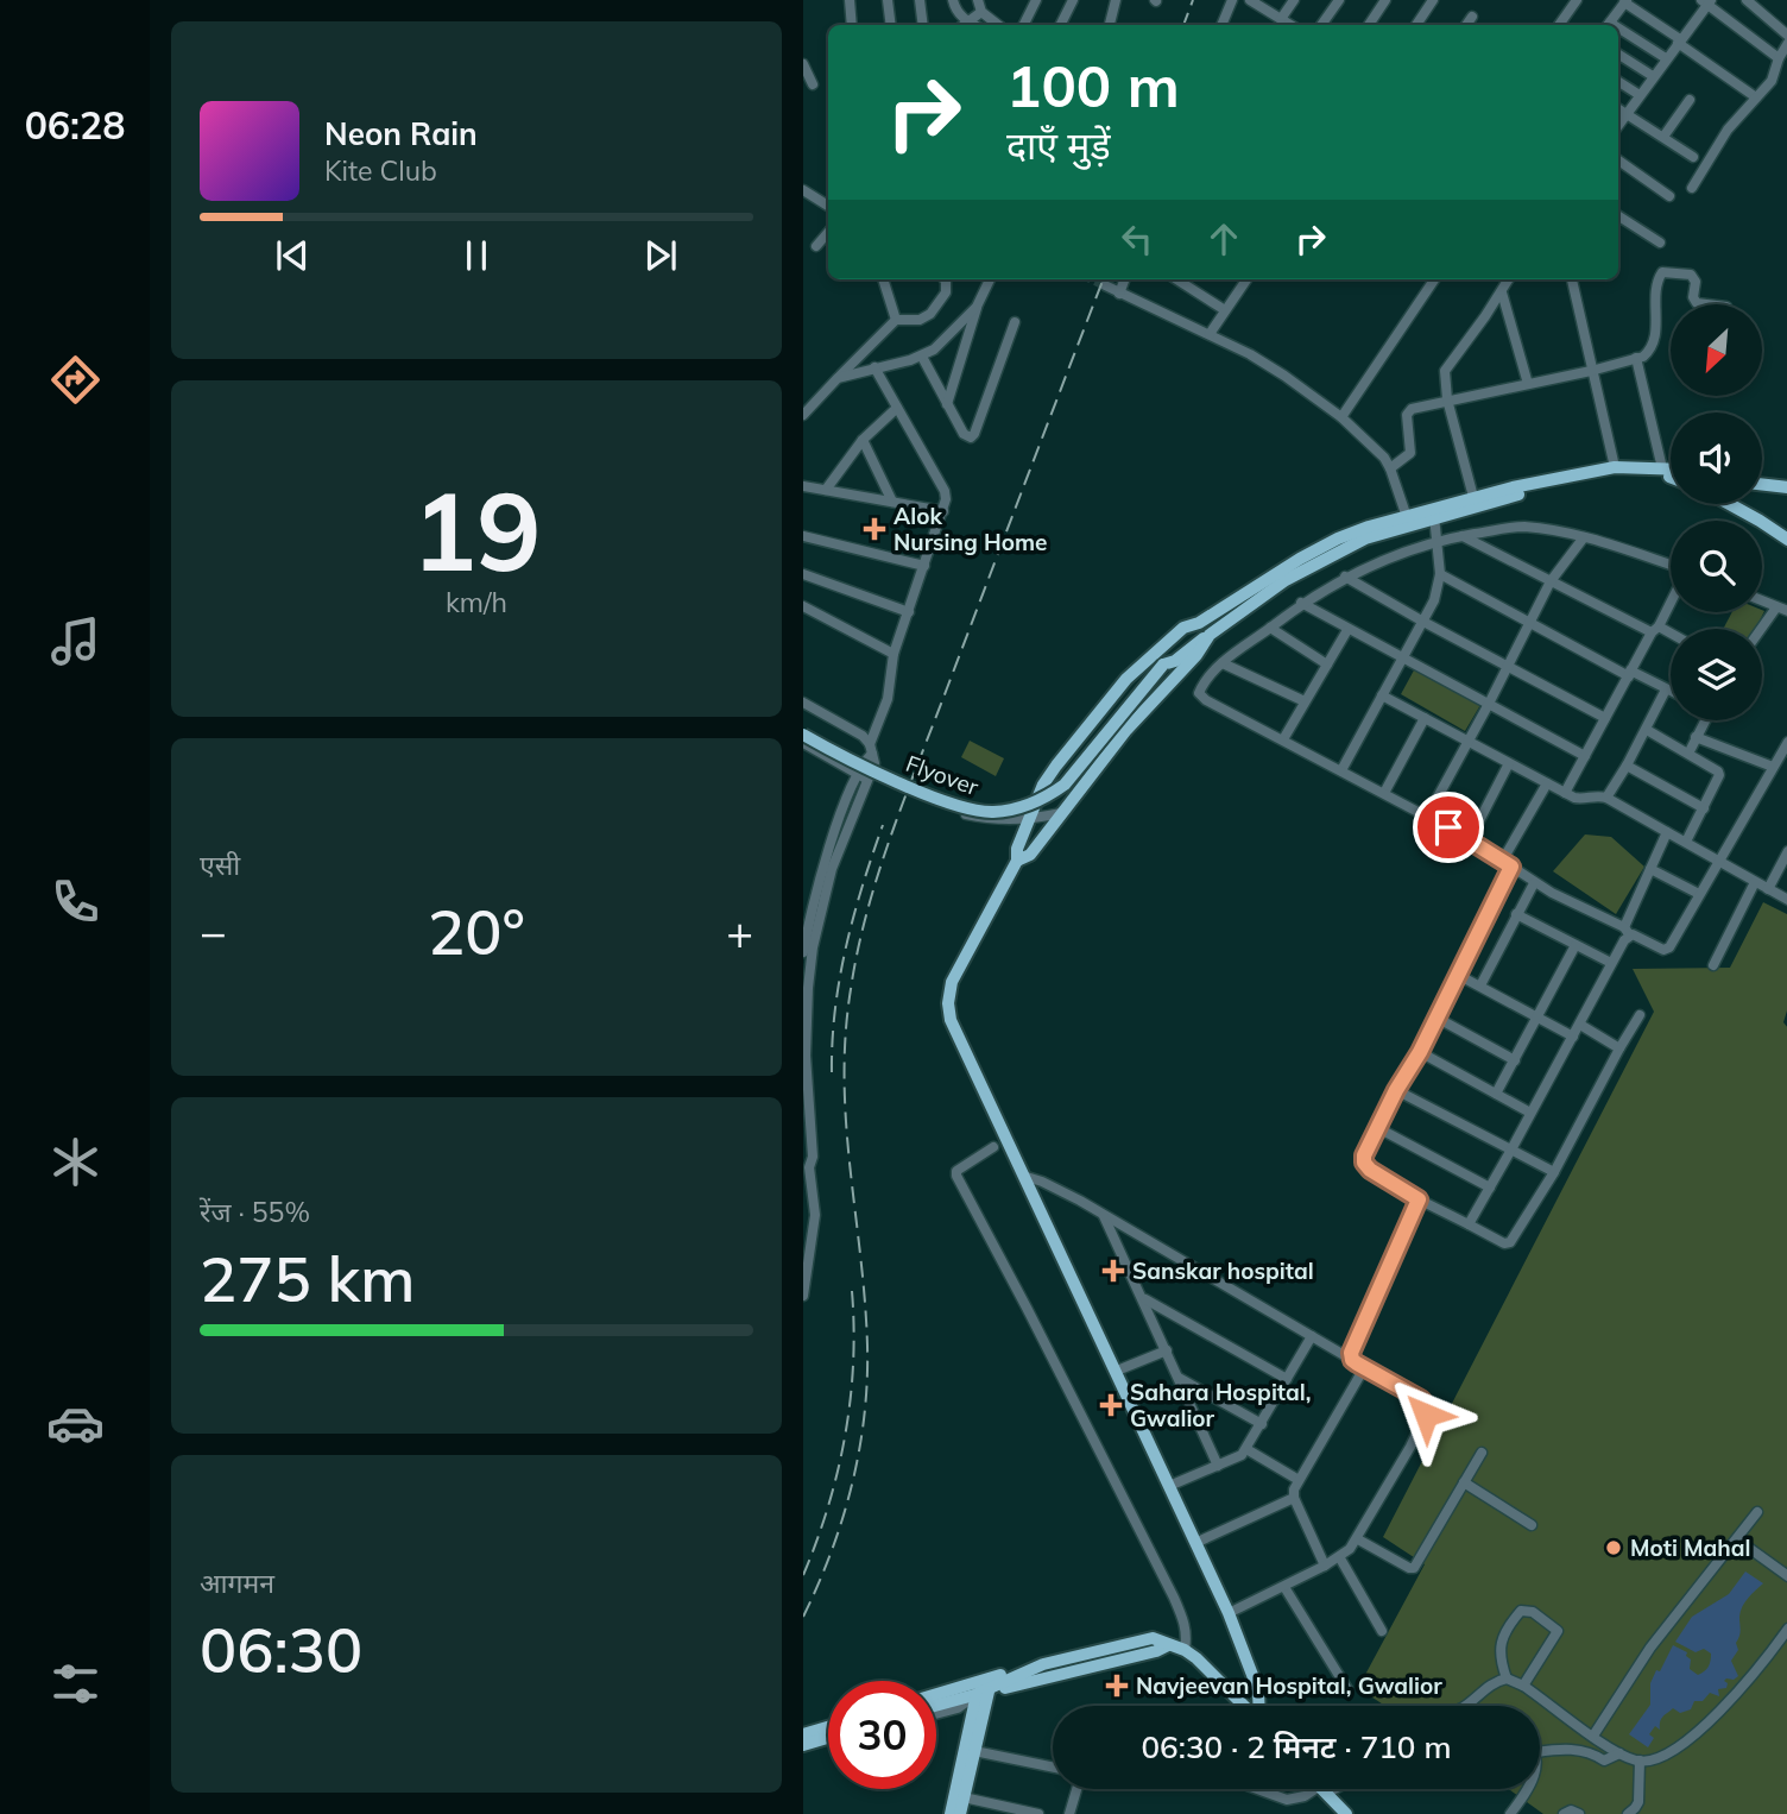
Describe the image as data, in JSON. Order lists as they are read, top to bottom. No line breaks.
{"streets":{"main road":["Flyover"]},"places":{"health":["Alok Nursing Home","Sanskar hospital","Sahara Hospital, Gwalior","Navjeevan Hospital, Gwalior"],"other":["Moti Mahal"]},"north":"bottom left","page":{"tabs":"06:28","turn":["100 m","दाएँ मुड़ें"],"song":["Neon Rain","Kite Club"],"tile":[["19","km/h"],"एसी",["रेंज · 55%","275 km"],["आगमन","06:30"]],"heat":["−","20°","+"],"limit":"30","trip":"06:30 · 2 मिनट · 710 m"}}
